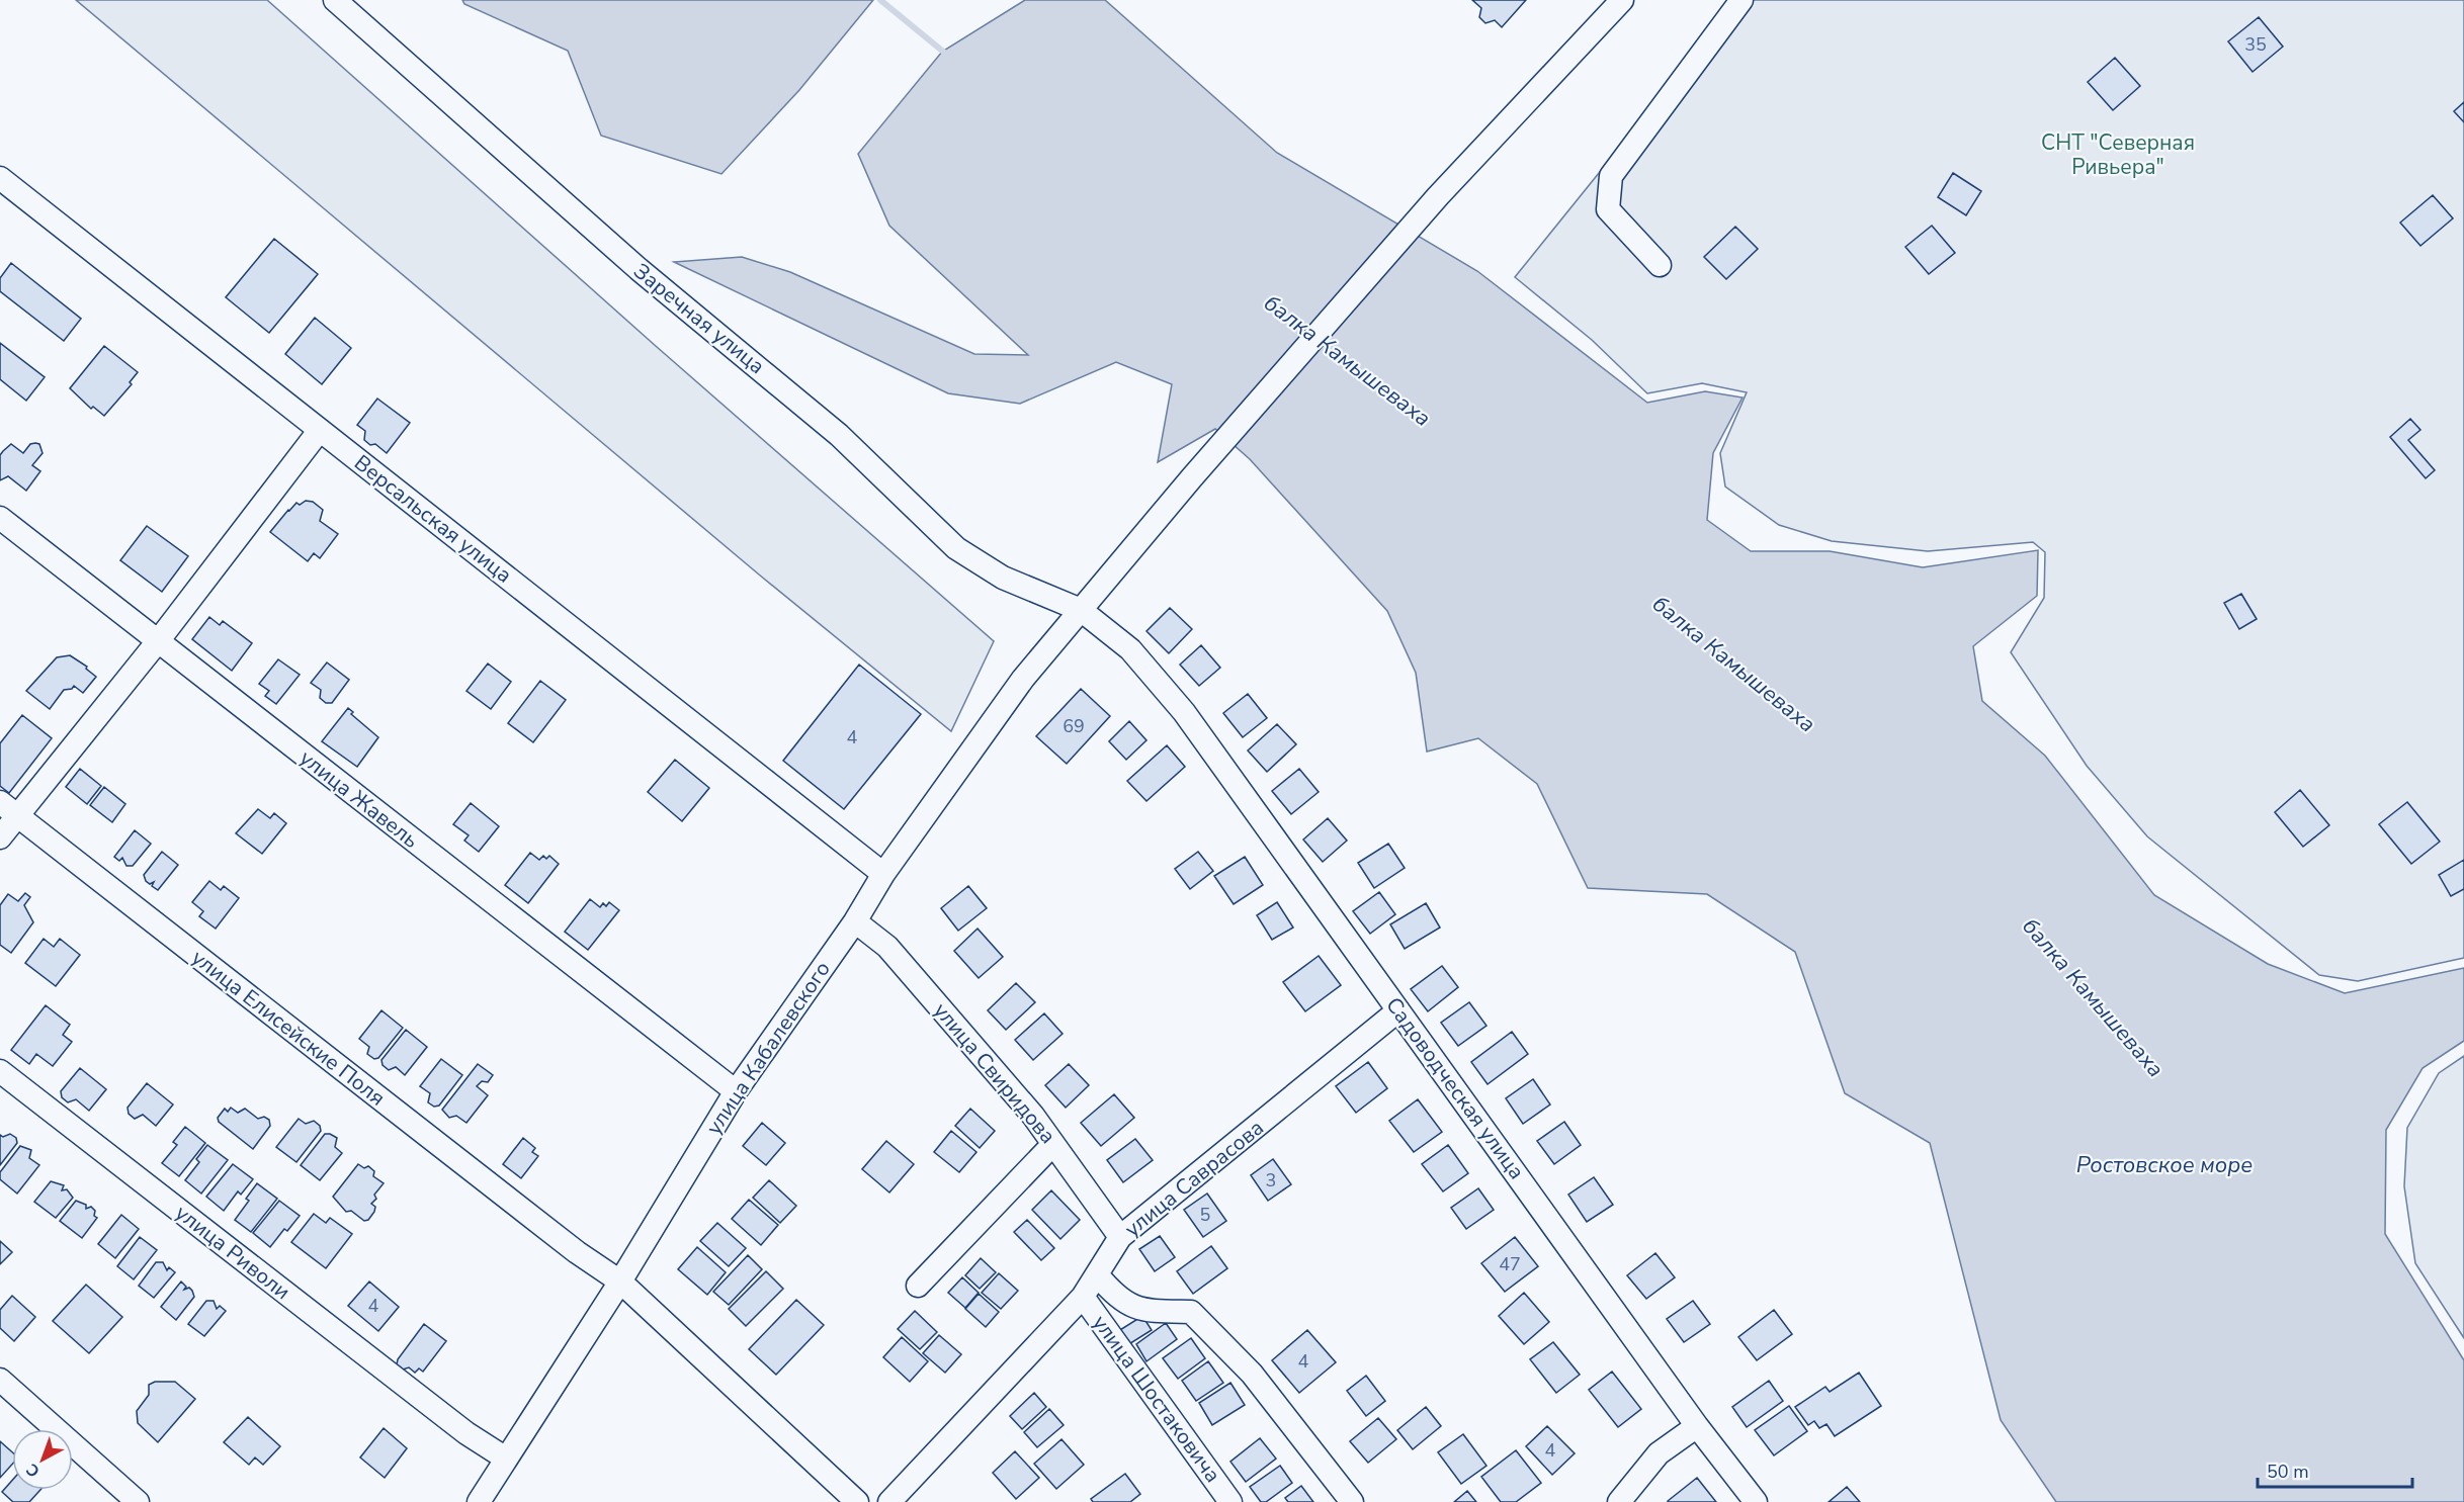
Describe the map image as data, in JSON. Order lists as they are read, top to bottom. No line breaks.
{"streets":{"street":["Заречная улица","Версальская улица","улица Жавель","улица Елисейские Поля","улица Кабалевского","улица Свиридова","Садоводческая улица","улица Саврасова","улица Риволи","улица Шостаковича"]},"crossings":[["Заречная улица","улица Кабалевского"],["Заречная улица","Садоводческая улица"],["Версальская улица","улица Кабалевского"],["улица Жавель","улица Кабалевского"],["улица Елисейские Поля","улица Кабалевского"],["улица Кабалевского","улица Свиридова"],["улица Кабалевского","улица Риволи"],["улица Свиридова","улица Саврасова"],["Садоводческая улица","улица Саврасова"],["улица Саврасова","улица Шостаковича"]],"water":["балка Камышеваха","Ростовское море"],"parks":["СНТ \"Северная Ривьера\""],"house_numbers":["35","69","4","3","5","47","4","4","4"],"scale_bar":"50 m","north":"bottom left"}
